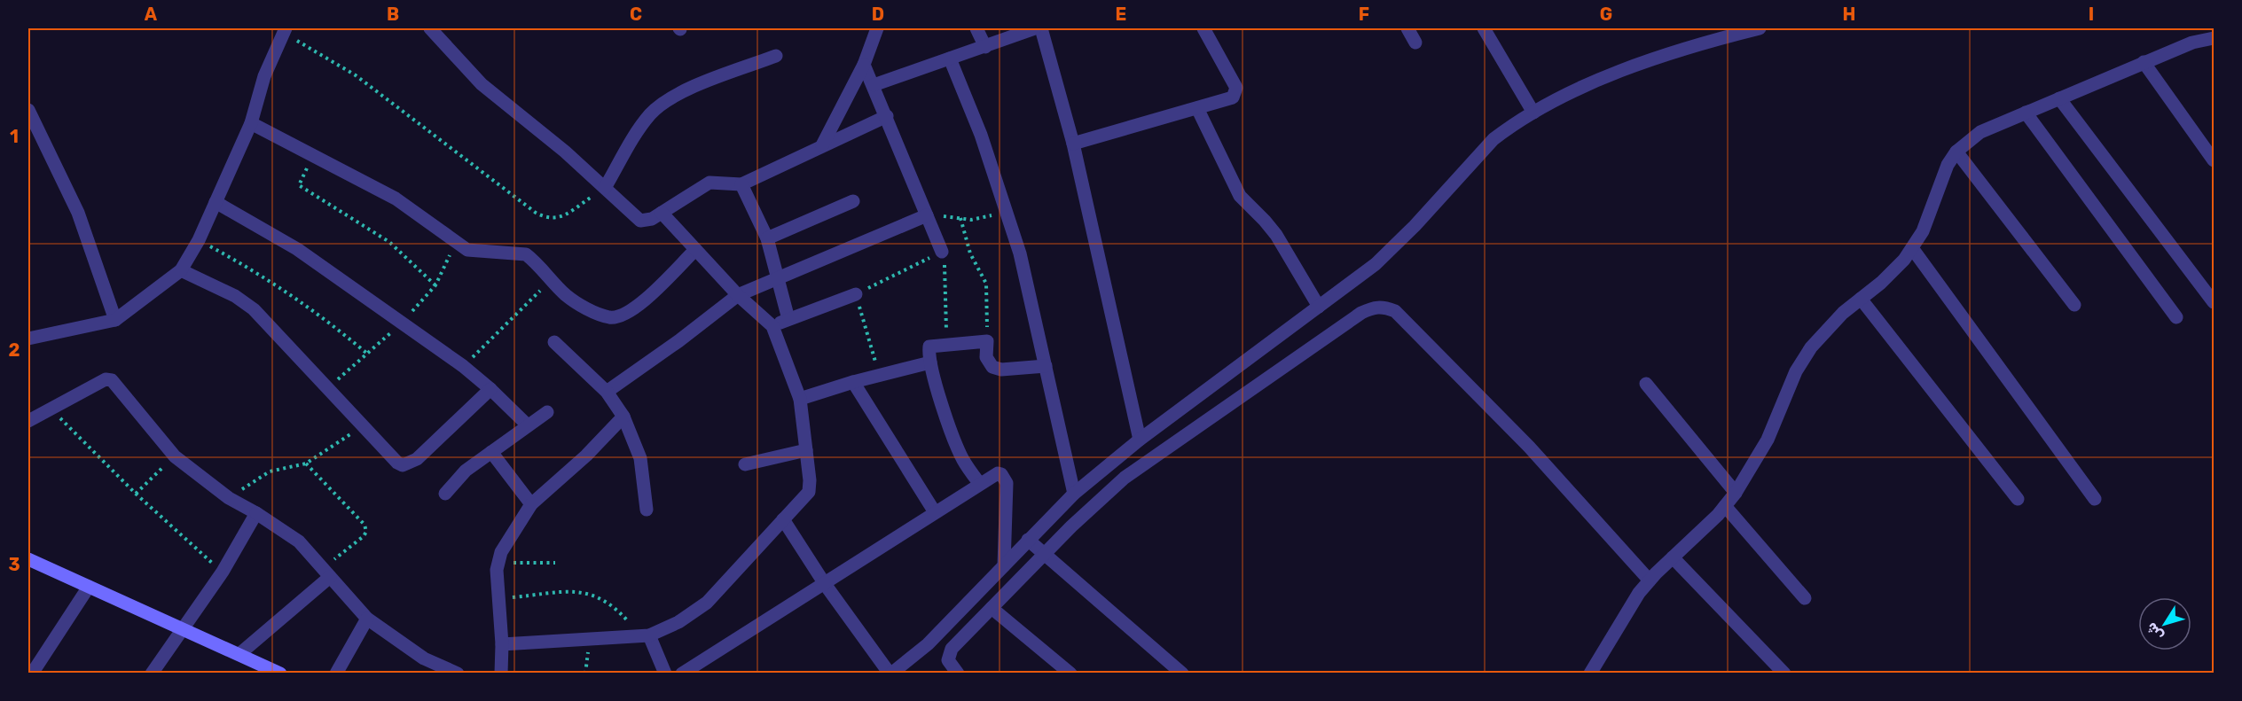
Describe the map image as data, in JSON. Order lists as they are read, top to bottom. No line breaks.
{"north":"bottom left","grid":{"columns":["A","B","C","D","E","F","G","H","I"],"rows":["1","2","3"]}}
